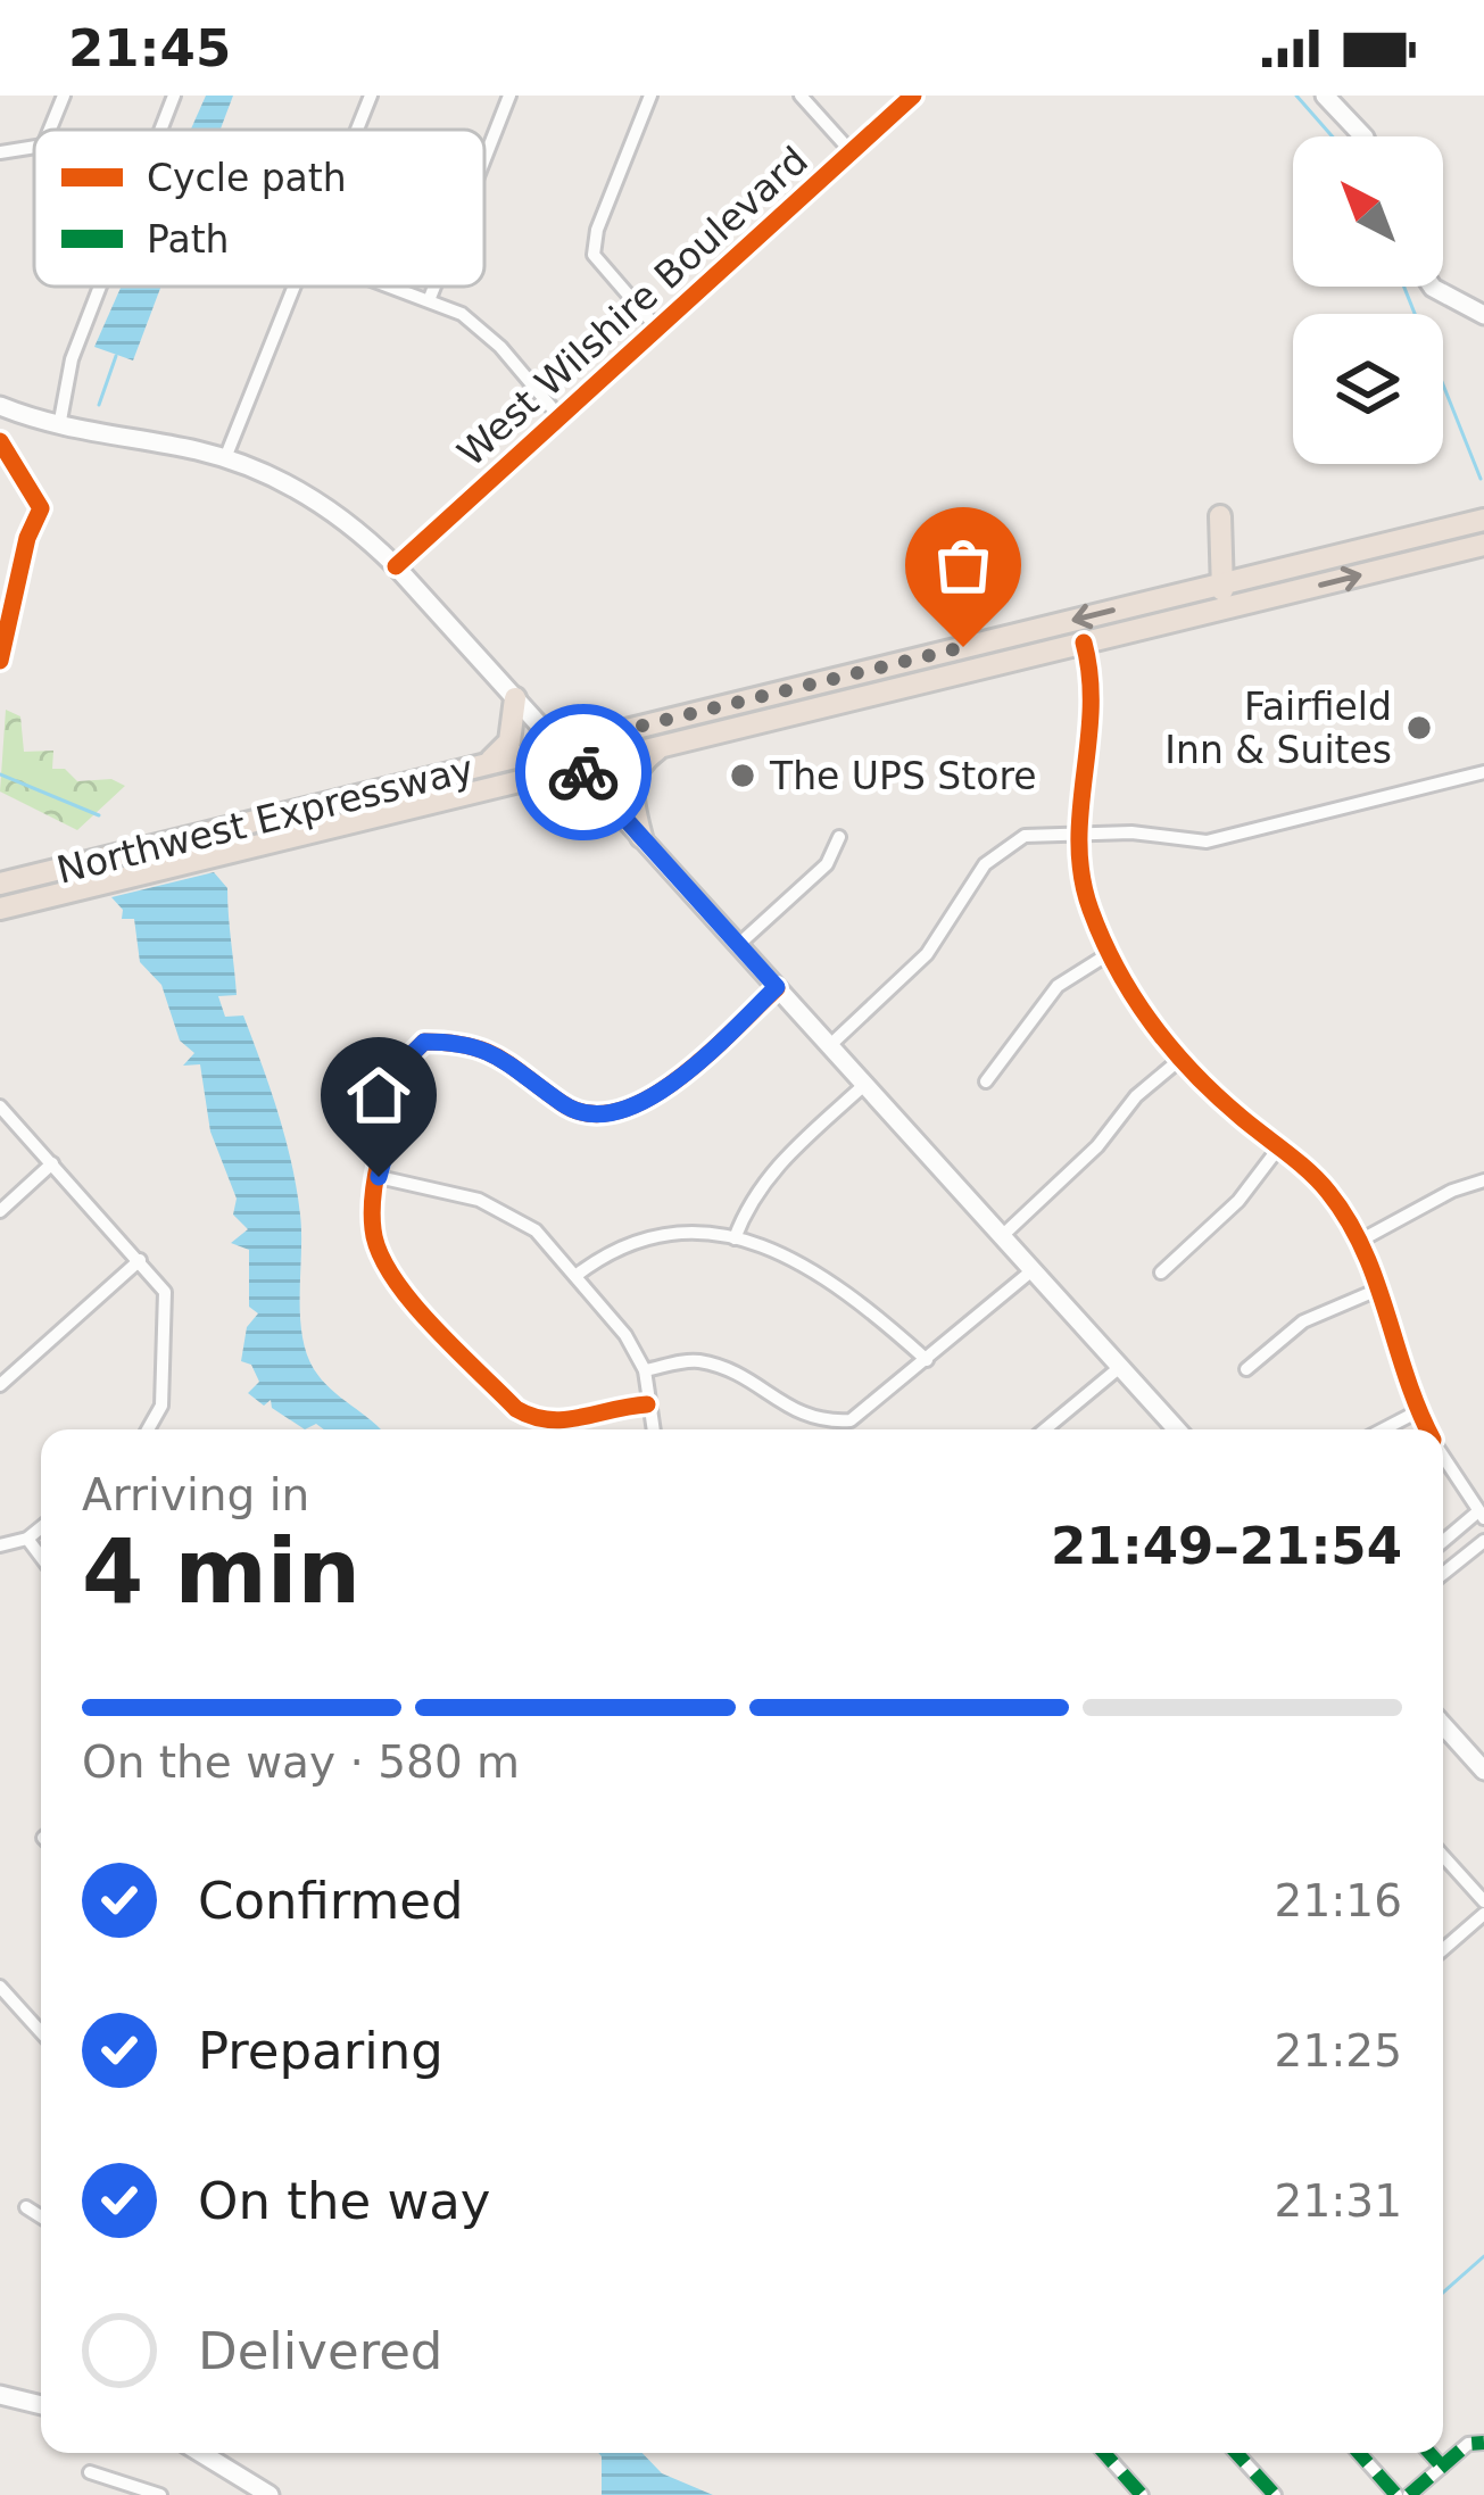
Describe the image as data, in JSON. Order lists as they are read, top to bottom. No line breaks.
{"streets":{"highway":["Northwest Expressway"],"main road":["West Wilshire Boulevard"]},"places":["Fairfield Inn & Suites","The UPS Store"],"legend":["Cycle path","Path"],"north":"top left","page":{"status":"21:45","heading":["4 min","Arriving in","21:49–21:54"],"bar":"On the way · 580 m","list":[["Confirmed","21:16"],["Preparing","21:25"],["On the way","21:31"],"Delivered"]}}
